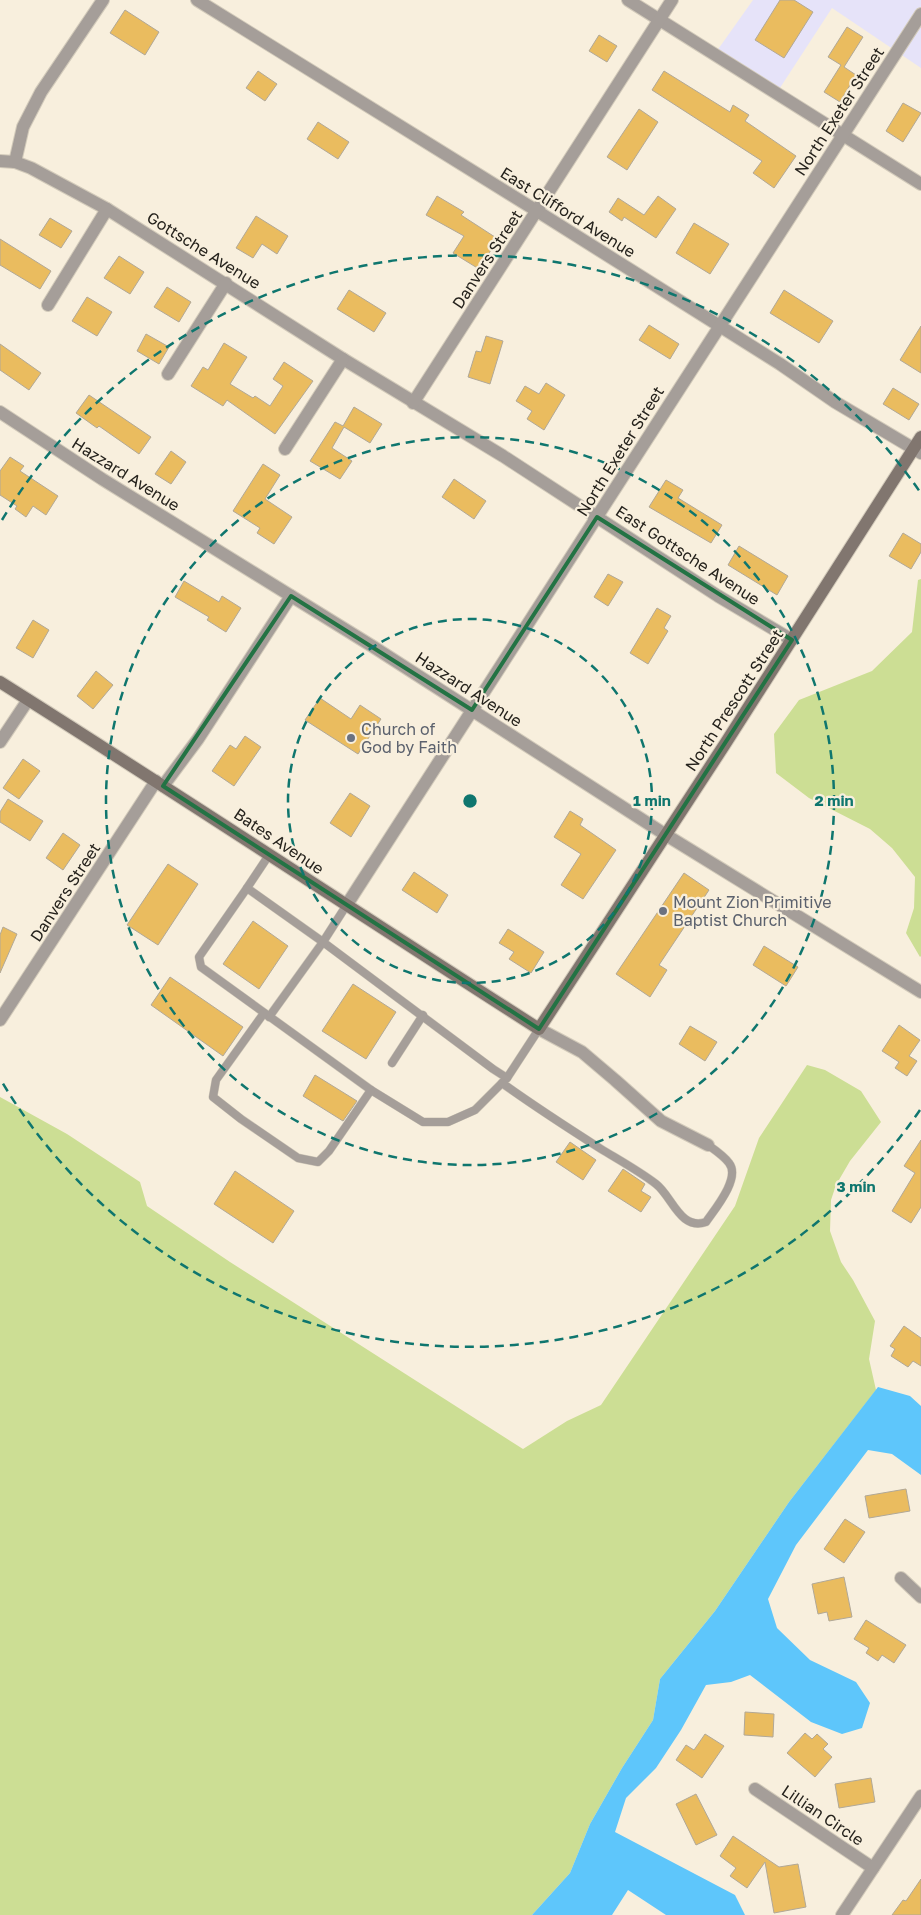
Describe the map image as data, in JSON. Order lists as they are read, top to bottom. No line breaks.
{"streets":{"street":["North Exeter Street","East Clifford Avenue","Gottsche Avenue","Danvers Street","Hazzard Avenue","East Gottsche Avenue","North Prescott Street","Bates Avenue","Lillian Circle"]},"crossings":[["North Exeter Street","East Clifford Avenue"],["North Exeter Street","Hazzard Avenue"],["North Exeter Street","East Gottsche Avenue"],["North Exeter Street","Bates Avenue"],["East Clifford Avenue","Danvers Street"],["East Clifford Avenue","North Prescott Street"],["Gottsche Avenue","Danvers Street"],["Gottsche Avenue","East Gottsche Avenue"],["Danvers Street","Hazzard Avenue"],["Danvers Street","East Gottsche Avenue"],["Danvers Street","Bates Avenue"],["Hazzard Avenue","North Prescott Street"],["East Gottsche Avenue","North Prescott Street"],["North Prescott Street","Bates Avenue"]],"places":["Church of God by Faith","Mount Zion Primitive Baptist Church"],"rings":["1 min","2 min","3 min"]}
